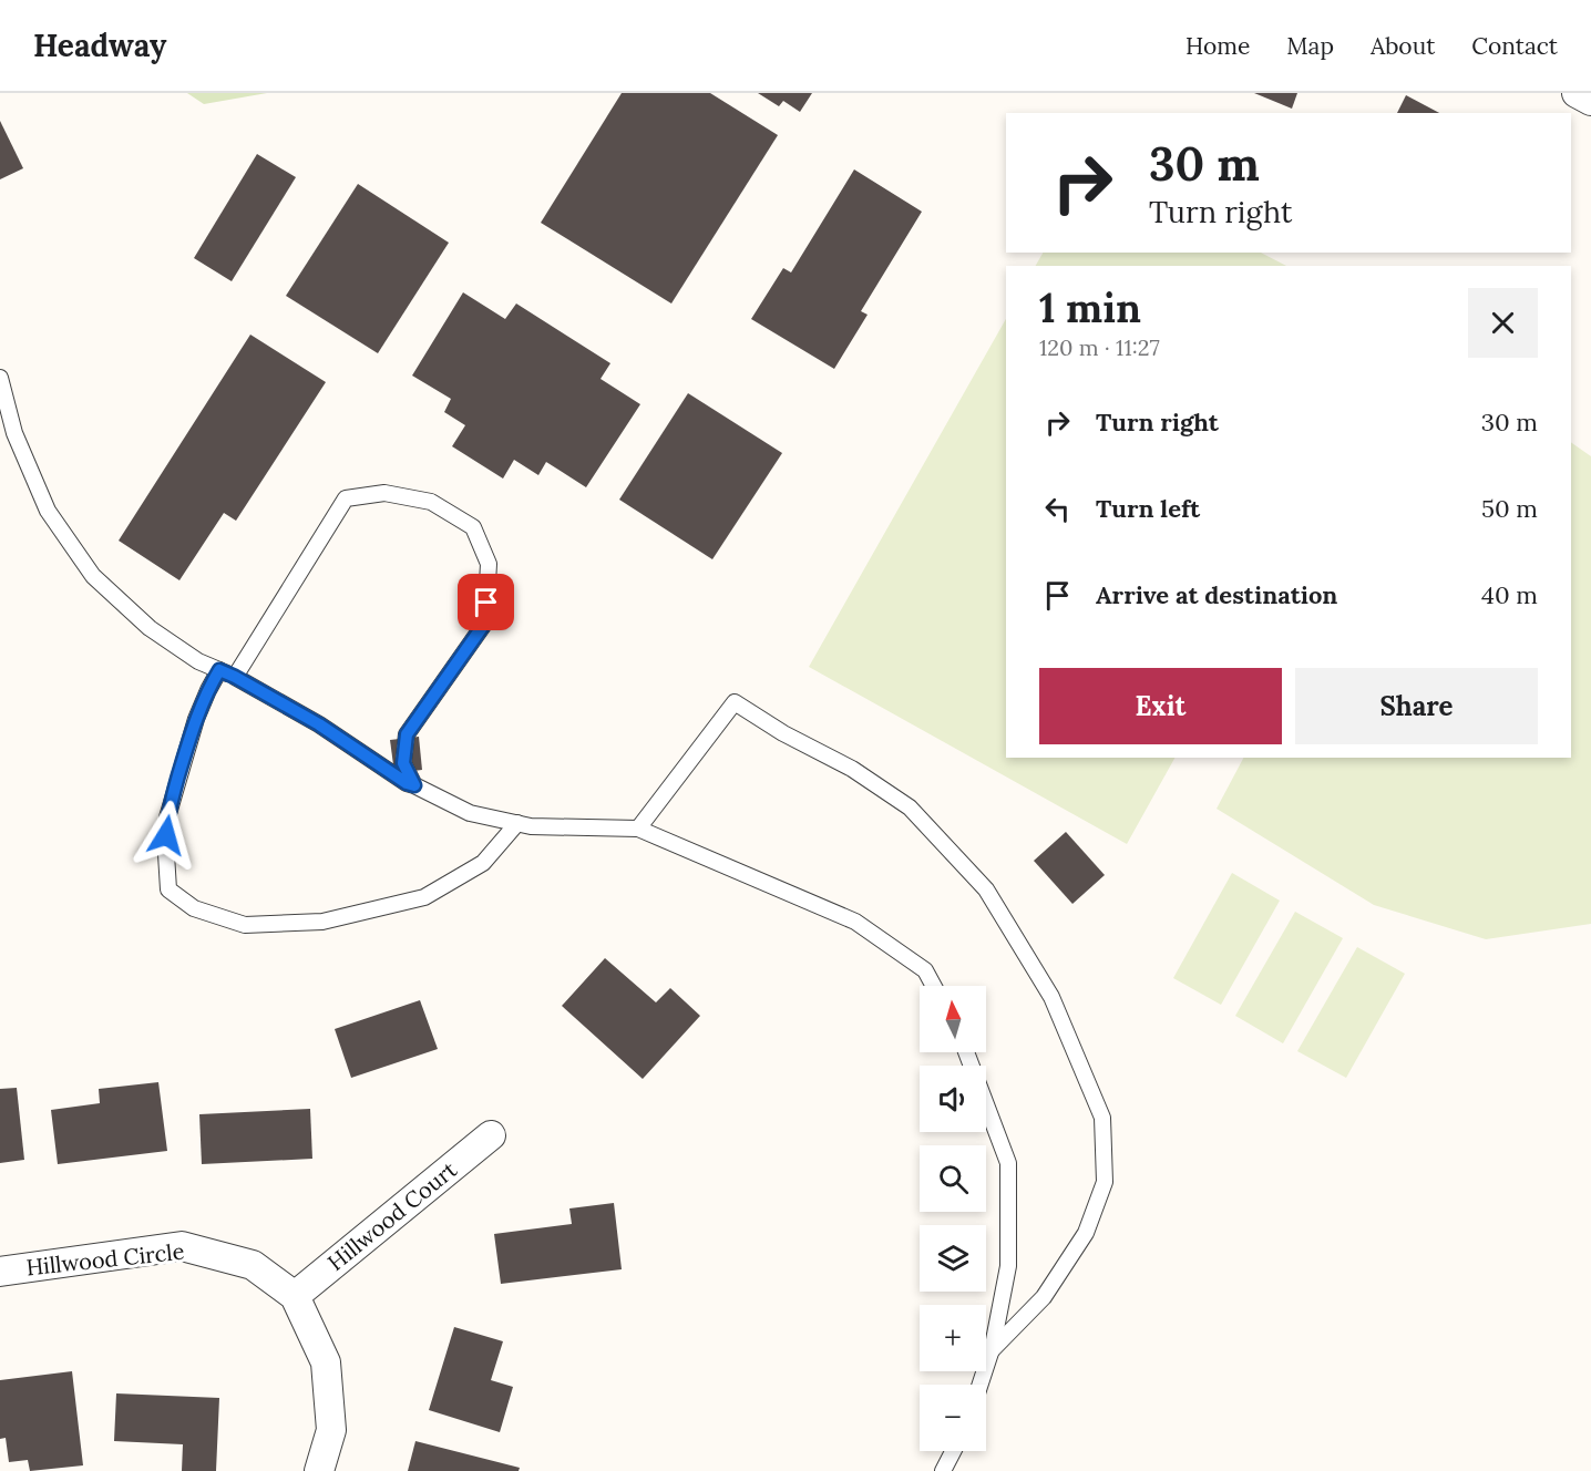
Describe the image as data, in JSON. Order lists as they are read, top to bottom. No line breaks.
{"streets":{"street":["Hillwood Court","Hillwood Circle"]},"crossings":[["Hillwood Court","Hillwood Circle"]],"north":"top","page":{"header":"Headway","nav":["Home","Map","About","Contact"],"turn":["30 m","Turn right"],"heading":["1 min","120 m · 11:27"],"list":[{"name":"Turn right","value":"30 m"},{"name":"Turn left","value":"50 m"},{"name":"Arrive at destination","value":"40 m"}],"buttons":["Exit","Share"],"map_buttons":["+","−"]}}
